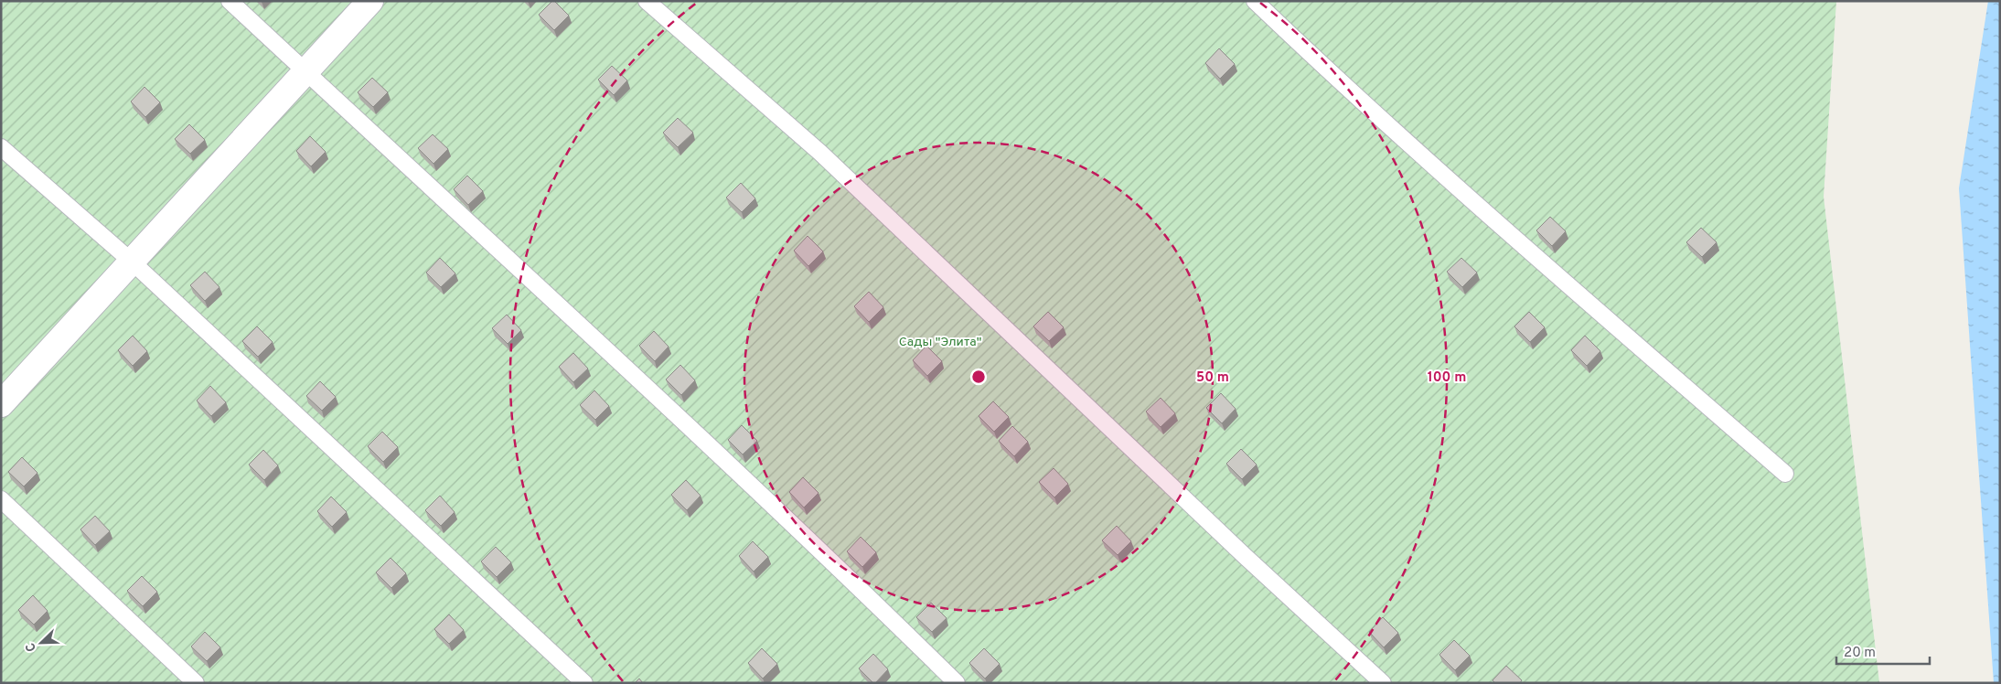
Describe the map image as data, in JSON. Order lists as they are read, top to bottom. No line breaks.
{"parks":["Сады \"Элита\""],"scale_bar":"20 m","north":"bottom left","rings":["50 m","100 m"]}
